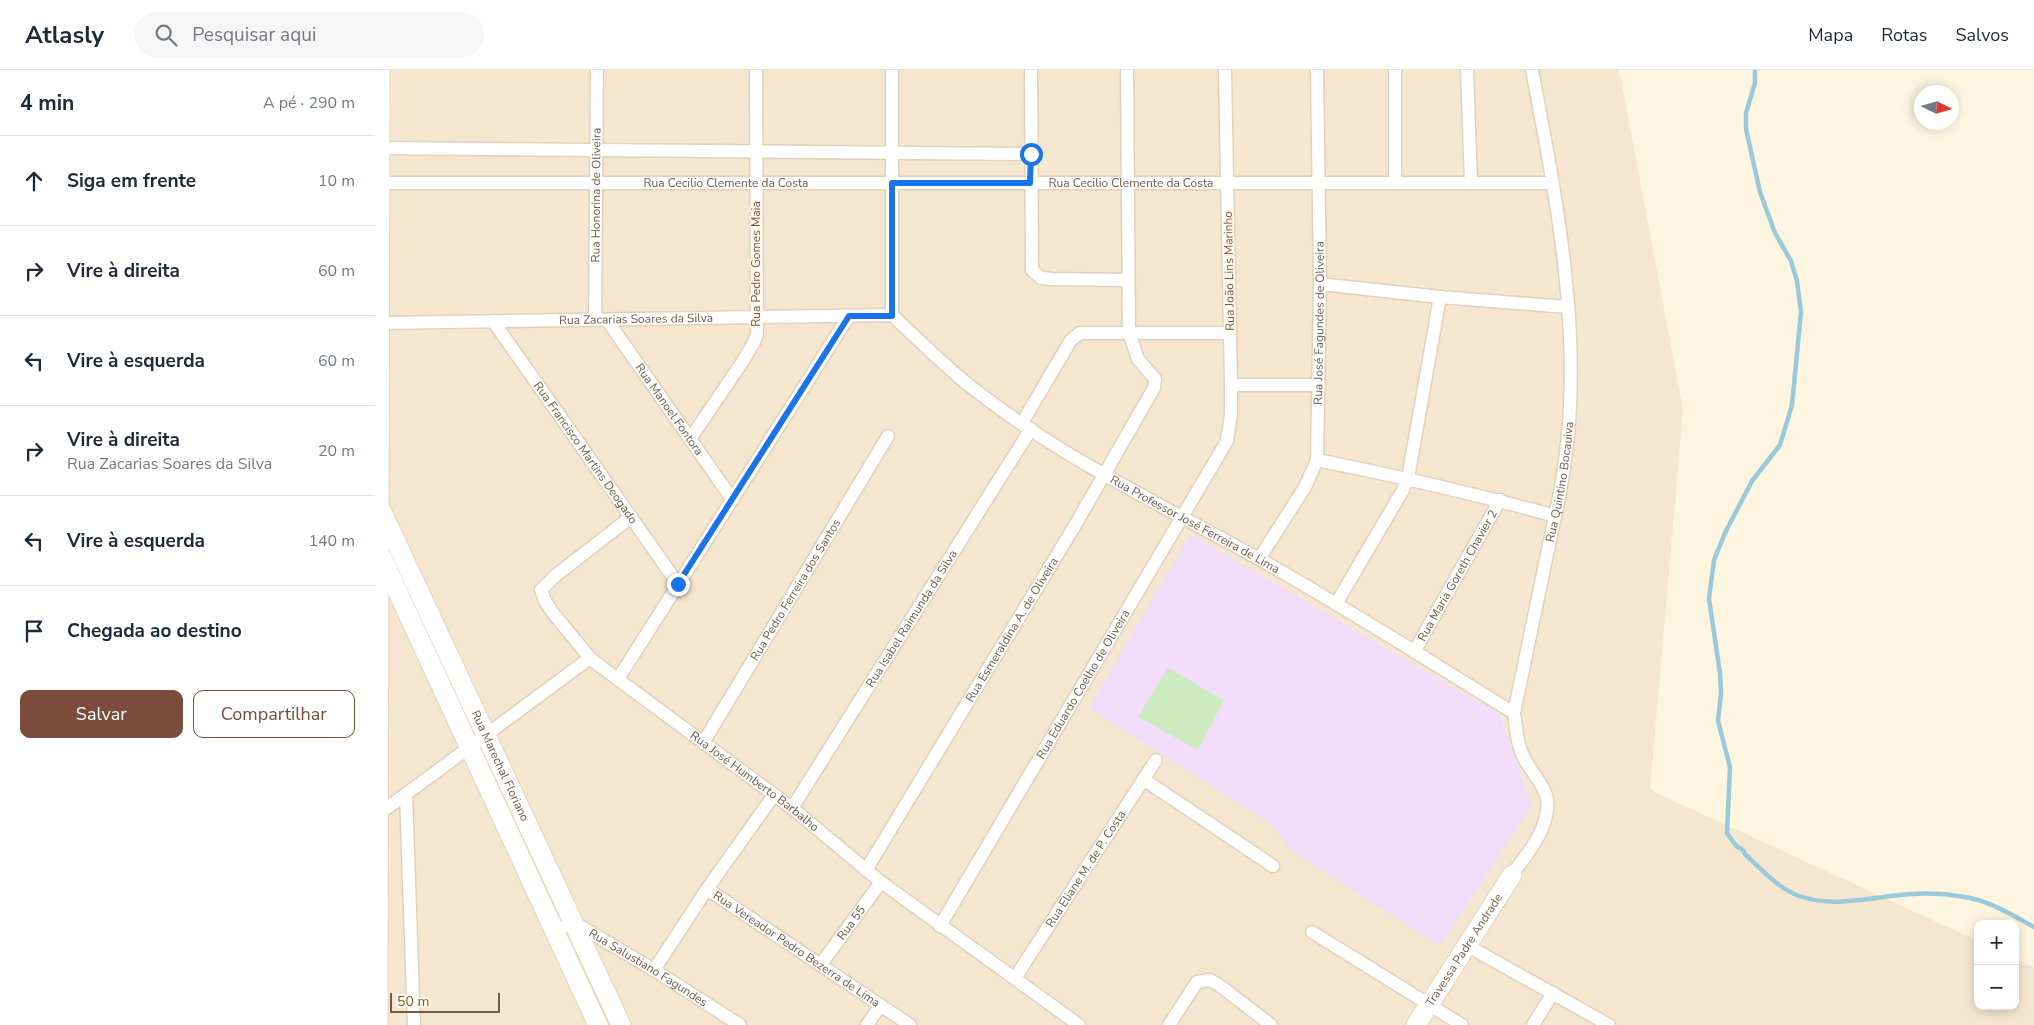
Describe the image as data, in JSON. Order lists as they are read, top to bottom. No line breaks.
{"streets":{"street":["Rua Cecilio Clemente da Costa","Rua Honorina de Oliveira","Rua Pedro Gomes Maia","Rua João Lins Marinho","Rua Zacarias Soares da Silva","Rua José Fagundes de Oliveira","Rua Manoel Fontora","Rua Francisco Martins Deogado","Rua Quintino Bocauiva","Rua Professor José Ferreira de Lima","Rua Maria Goreth Chavier 2","Rua Pedro Ferreira dos Santos","Rua Isabel Raimunda da Silva","Rua Esmeraldina A. de Oliveira","Rua Eduardo Coelho de Oliveira","Rua Marechal Floriano","Rua José Humberto Barbalho","Rua Eliane M. de P. Costa","Rua 55","Rua Vereador Pedro Bezerra de Lima","Travessa Padre Andrade","Rua Salustiano Fagundes"]},"crossings":[["Rua Cecilio Clemente da Costa","Rua Honorina de Oliveira"],["Rua Cecilio Clemente da Costa","Rua Pedro Gomes Maia"],["Rua Cecilio Clemente da Costa","Rua João Lins Marinho"],["Rua Cecilio Clemente da Costa","Rua José Fagundes de Oliveira"],["Rua Cecilio Clemente da Costa","Rua Quintino Bocauiva"],["Rua Honorina de Oliveira","Rua Zacarias Soares da Silva"],["Rua Honorina de Oliveira","Rua Manoel Fontora"],["Rua Pedro Gomes Maia","Rua Zacarias Soares da Silva"],["Rua Pedro Gomes Maia","Rua Manoel Fontora"],["Rua João Lins Marinho","Rua Isabel Raimunda da Silva"],["Rua João Lins Marinho","Rua Eduardo Coelho de Oliveira"],["Rua Zacarias Soares da Silva","Rua Manoel Fontora"],["Rua Zacarias Soares da Silva","Rua Francisco Martins Deogado"],["Rua Zacarias Soares da Silva","Rua Professor José Ferreira de Lima"],["Rua José Fagundes de Oliveira","Rua Professor José Ferreira de Lima"],["Rua Francisco Martins Deogado","Rua José Humberto Barbalho"],["Rua Quintino Bocauiva","Rua Professor José Ferreira de Lima"],["Rua Quintino Bocauiva","Travessa Padre Andrade"],["Rua Professor José Ferreira de Lima","Rua Maria Goreth Chavier 2"],["Rua Professor José Ferreira de Lima","Rua Isabel Raimunda da Silva"],["Rua Professor José Ferreira de Lima","Rua Esmeraldina A. de Oliveira"],["Rua Professor José Ferreira de Lima","Rua Eduardo Coelho de Oliveira"],["Rua Pedro Ferreira dos Santos","Rua José Humberto Barbalho"],["Rua Isabel Raimunda da Silva","Rua Esmeraldina A. de Oliveira"],["Rua Isabel Raimunda da Silva","Rua José Humberto Barbalho"],["Rua Esmeraldina A. de Oliveira","Rua José Humberto Barbalho"],["Rua Eduardo Coelho de Oliveira","Rua José Humberto Barbalho"],["Rua Marechal Floriano","Rua Salustiano Fagundes"],["Rua José Humberto Barbalho","Rua Eliane M. de P. Costa"],["Rua José Humberto Barbalho","Rua 55"],["Rua 55","Rua Vereador Pedro Bezerra de Lima"]],"scale_bar":"50 m","north":"right","page":{"header":"Atlasly","search":"Pesquisar aqui","nav":["Mapa","Rotas","Salvos"],"heading":["4 min","A pé · 290 m"],"list":[["Siga em frente","10 m"],["Vire à direita","60 m"],["Vire à esquerda","60 m"],["Vire à direita","Rua Zacarias Soares da Silva","20 m"],["Vire à esquerda","140 m"],"Chegada ao destino"],"buttons":["Salvar","Compartilhar"],"map_buttons":["+","−"],"scale":"50 m"}}
